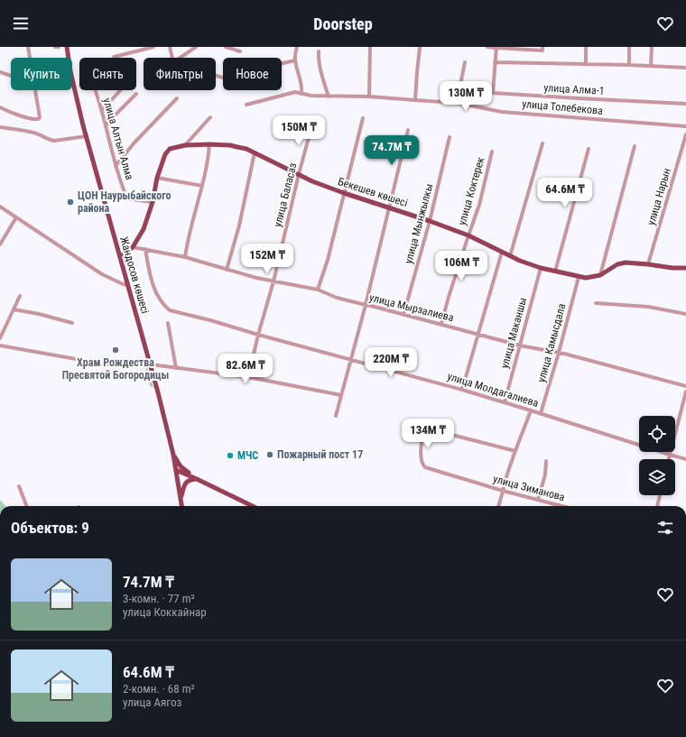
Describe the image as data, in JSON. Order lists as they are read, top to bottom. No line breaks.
{"streets":{"main road":["Бекешев көшесі","Жандосов көшесі"],"street":["улица Алма-1","улица Толебекова","улица Алтын Алма","улица Коктерек","улица Баласаз","улица Нарын","улица Мынжылкы","улица Мырзалиева","улица Маканшы","улица Камысдала","улица Молдагалиева","улица Зиманова"]},"crossings":[["улица Алтын Алма","Бекешев көшесі"],["улица Коктерек","Бекешев көшесі"],["улица Коктерек","улица Мырзалиева"],["Бекешев көшесі","улица Баласаз"],["Бекешев көшесі","улица Нарын"],["Бекешев көшесі","улица Мынжылкы"],["Бекешев көшесі","Жандосов көшесі"],["Бекешев көшесі","улица Мырзалиева"],["Бекешев көшесі","улица Маканшы"],["Бекешев көшесі","улица Камысдала"],["улица Баласаз","улица Мырзалиева"],["улица Баласаз","улица Молдагалиева"],["улица Мынжылкы","улица Мырзалиева"],["улица Мырзалиева","улица Маканшы"],["улица Мырзалиева","улица Камысдала"],["улица Мырзалиева","улица Молдагалиева"],["улица Маканшы","улица Молдагалиева"],["улица Камысдала","улица Молдагалиева"]],"places":["ЦОН Наурыбайского района","Храм Рождества Пресвятой Богородицы","Пожарный пост 17","МЧС"],"page":{"header":"Doorstep","chip":["Купить","Снять","Фильтры","Новое"],"price":["130M ₸","150M ₸","74.7M ₸","64.6M ₸","152M ₸","106M ₸","220M ₸","82.6M ₸","134M ₸"],"heading":"Объектов: 9","list":[{"name":"74.7M ₸","note":"3-комн. · 77 m² · улица Коккайнар"},{"name":"64.6M ₸","note":"2-комн. · 68 m² · улица Аягоз"}]}}
